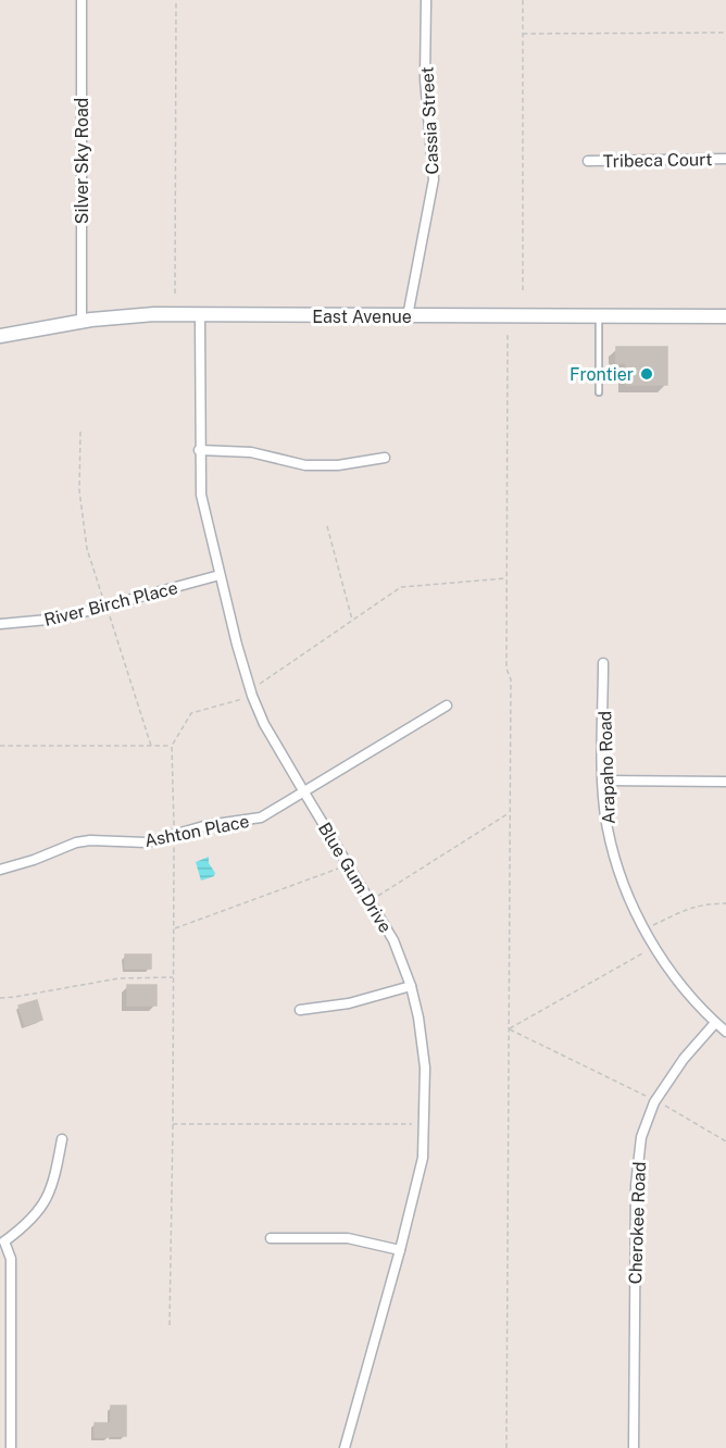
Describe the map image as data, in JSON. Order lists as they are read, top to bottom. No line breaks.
{"streets":{"main road":["East Avenue"],"street":["Cassia Street","Tribeca Court","Silver Sky Road","River Birch Place","Arapaho Road","Ashton Place","Blue Gum Drive","Cherokee Road"]},"crossings":[["Cassia Street","East Avenue"],["Silver Sky Road","East Avenue"],["East Avenue","Blue Gum Drive"],["River Birch Place","Blue Gum Drive"],["Arapaho Road","Cherokee Road"],["Ashton Place","Blue Gum Drive"]],"places":["Frontier"]}
